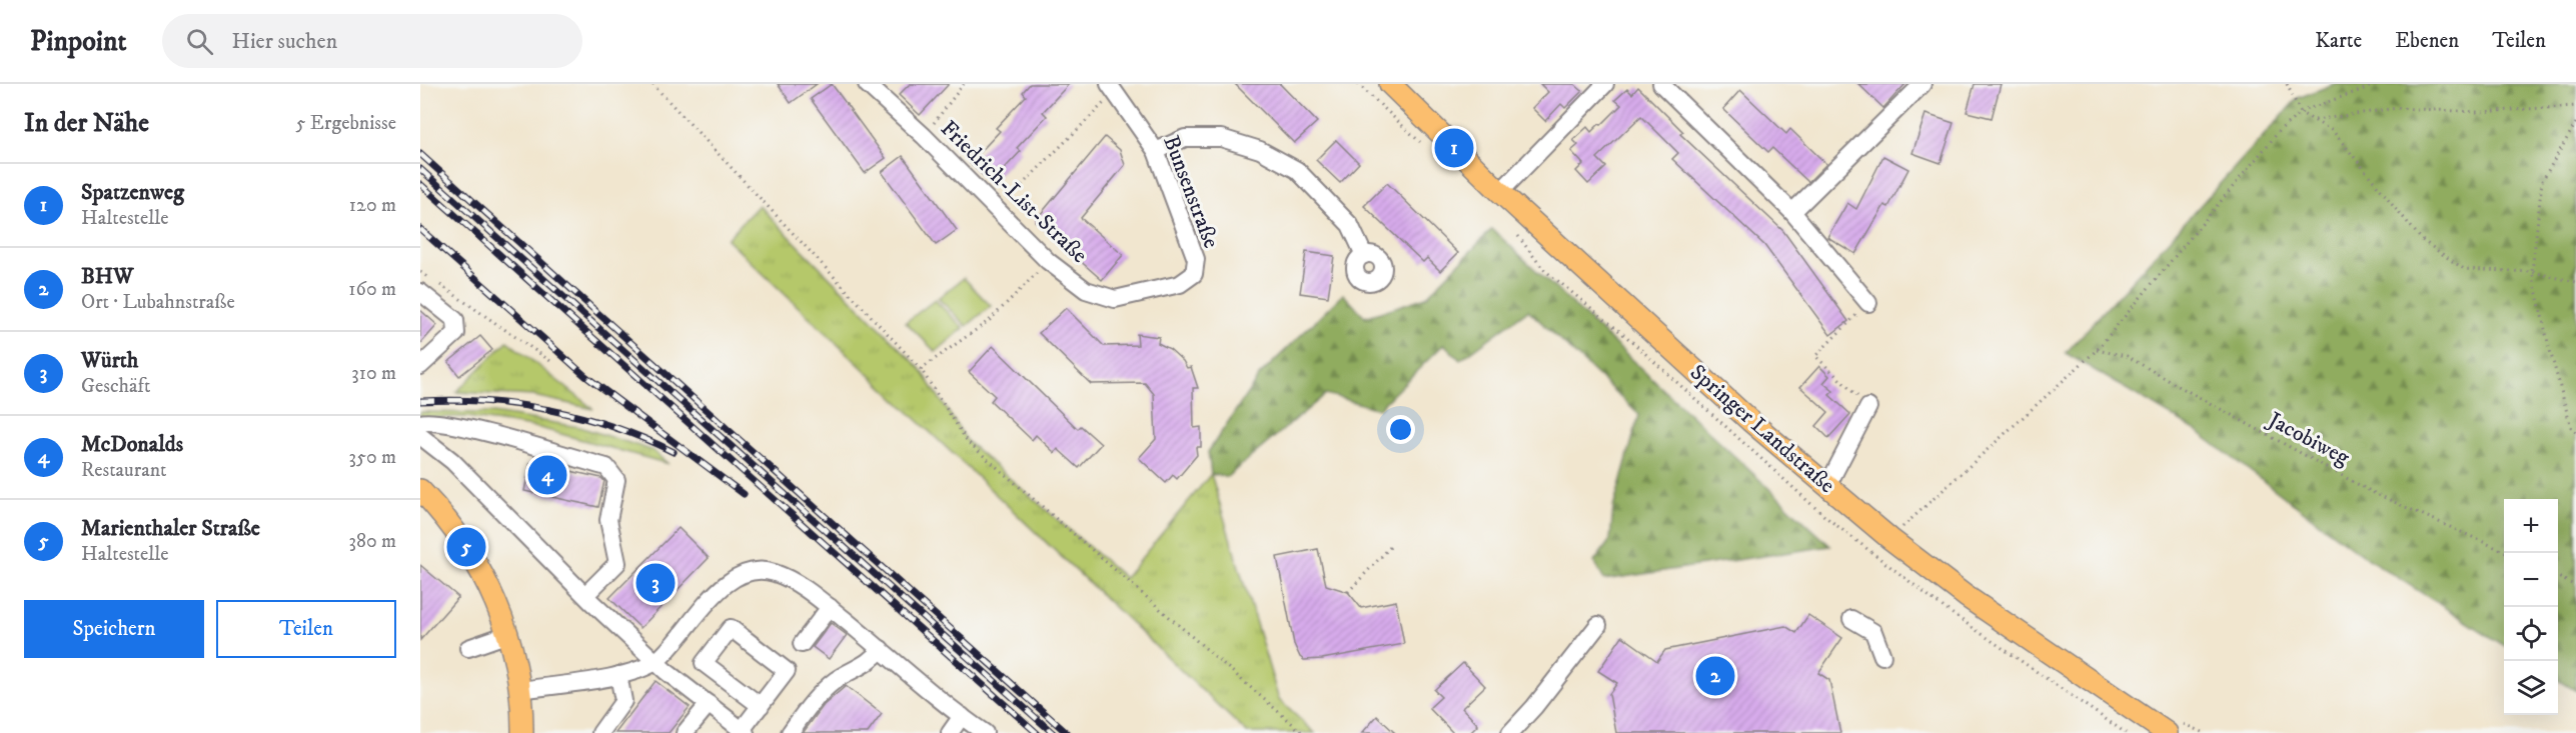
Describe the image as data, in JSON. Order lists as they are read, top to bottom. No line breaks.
{"streets":{"main road":["Springer Landstraße"],"street":["Friedrich-List-Straße","Bunsenstraße"],"path":["Jacobiweg"]},"crossings":[["Friedrich-List-Straße","Bunsenstraße"]],"page":{"header":"Pinpoint","search":"Hier suchen","nav":["Karte","Ebenen","Teilen"],"heading":["In der Nähe","5 Ergebnisse"],"pins":["1","4","5","3","2"],"list":[{"mark":"1","name":"Spatzenweg","note":"Haltestelle","value":"120 m"},{"mark":"2","name":"BHW","note":"Ort · Lubahnstraße","value":"160 m"},{"mark":"3","name":"Würth","note":"Geschäft","value":"310 m"},{"mark":"4","name":"McDonalds","note":"Restaurant","value":"350 m"},{"mark":"5","name":"Marienthaler Straße","note":"Haltestelle","value":"380 m"}],"map_buttons":["+","−"],"buttons":["Speichern","Teilen"]}}
